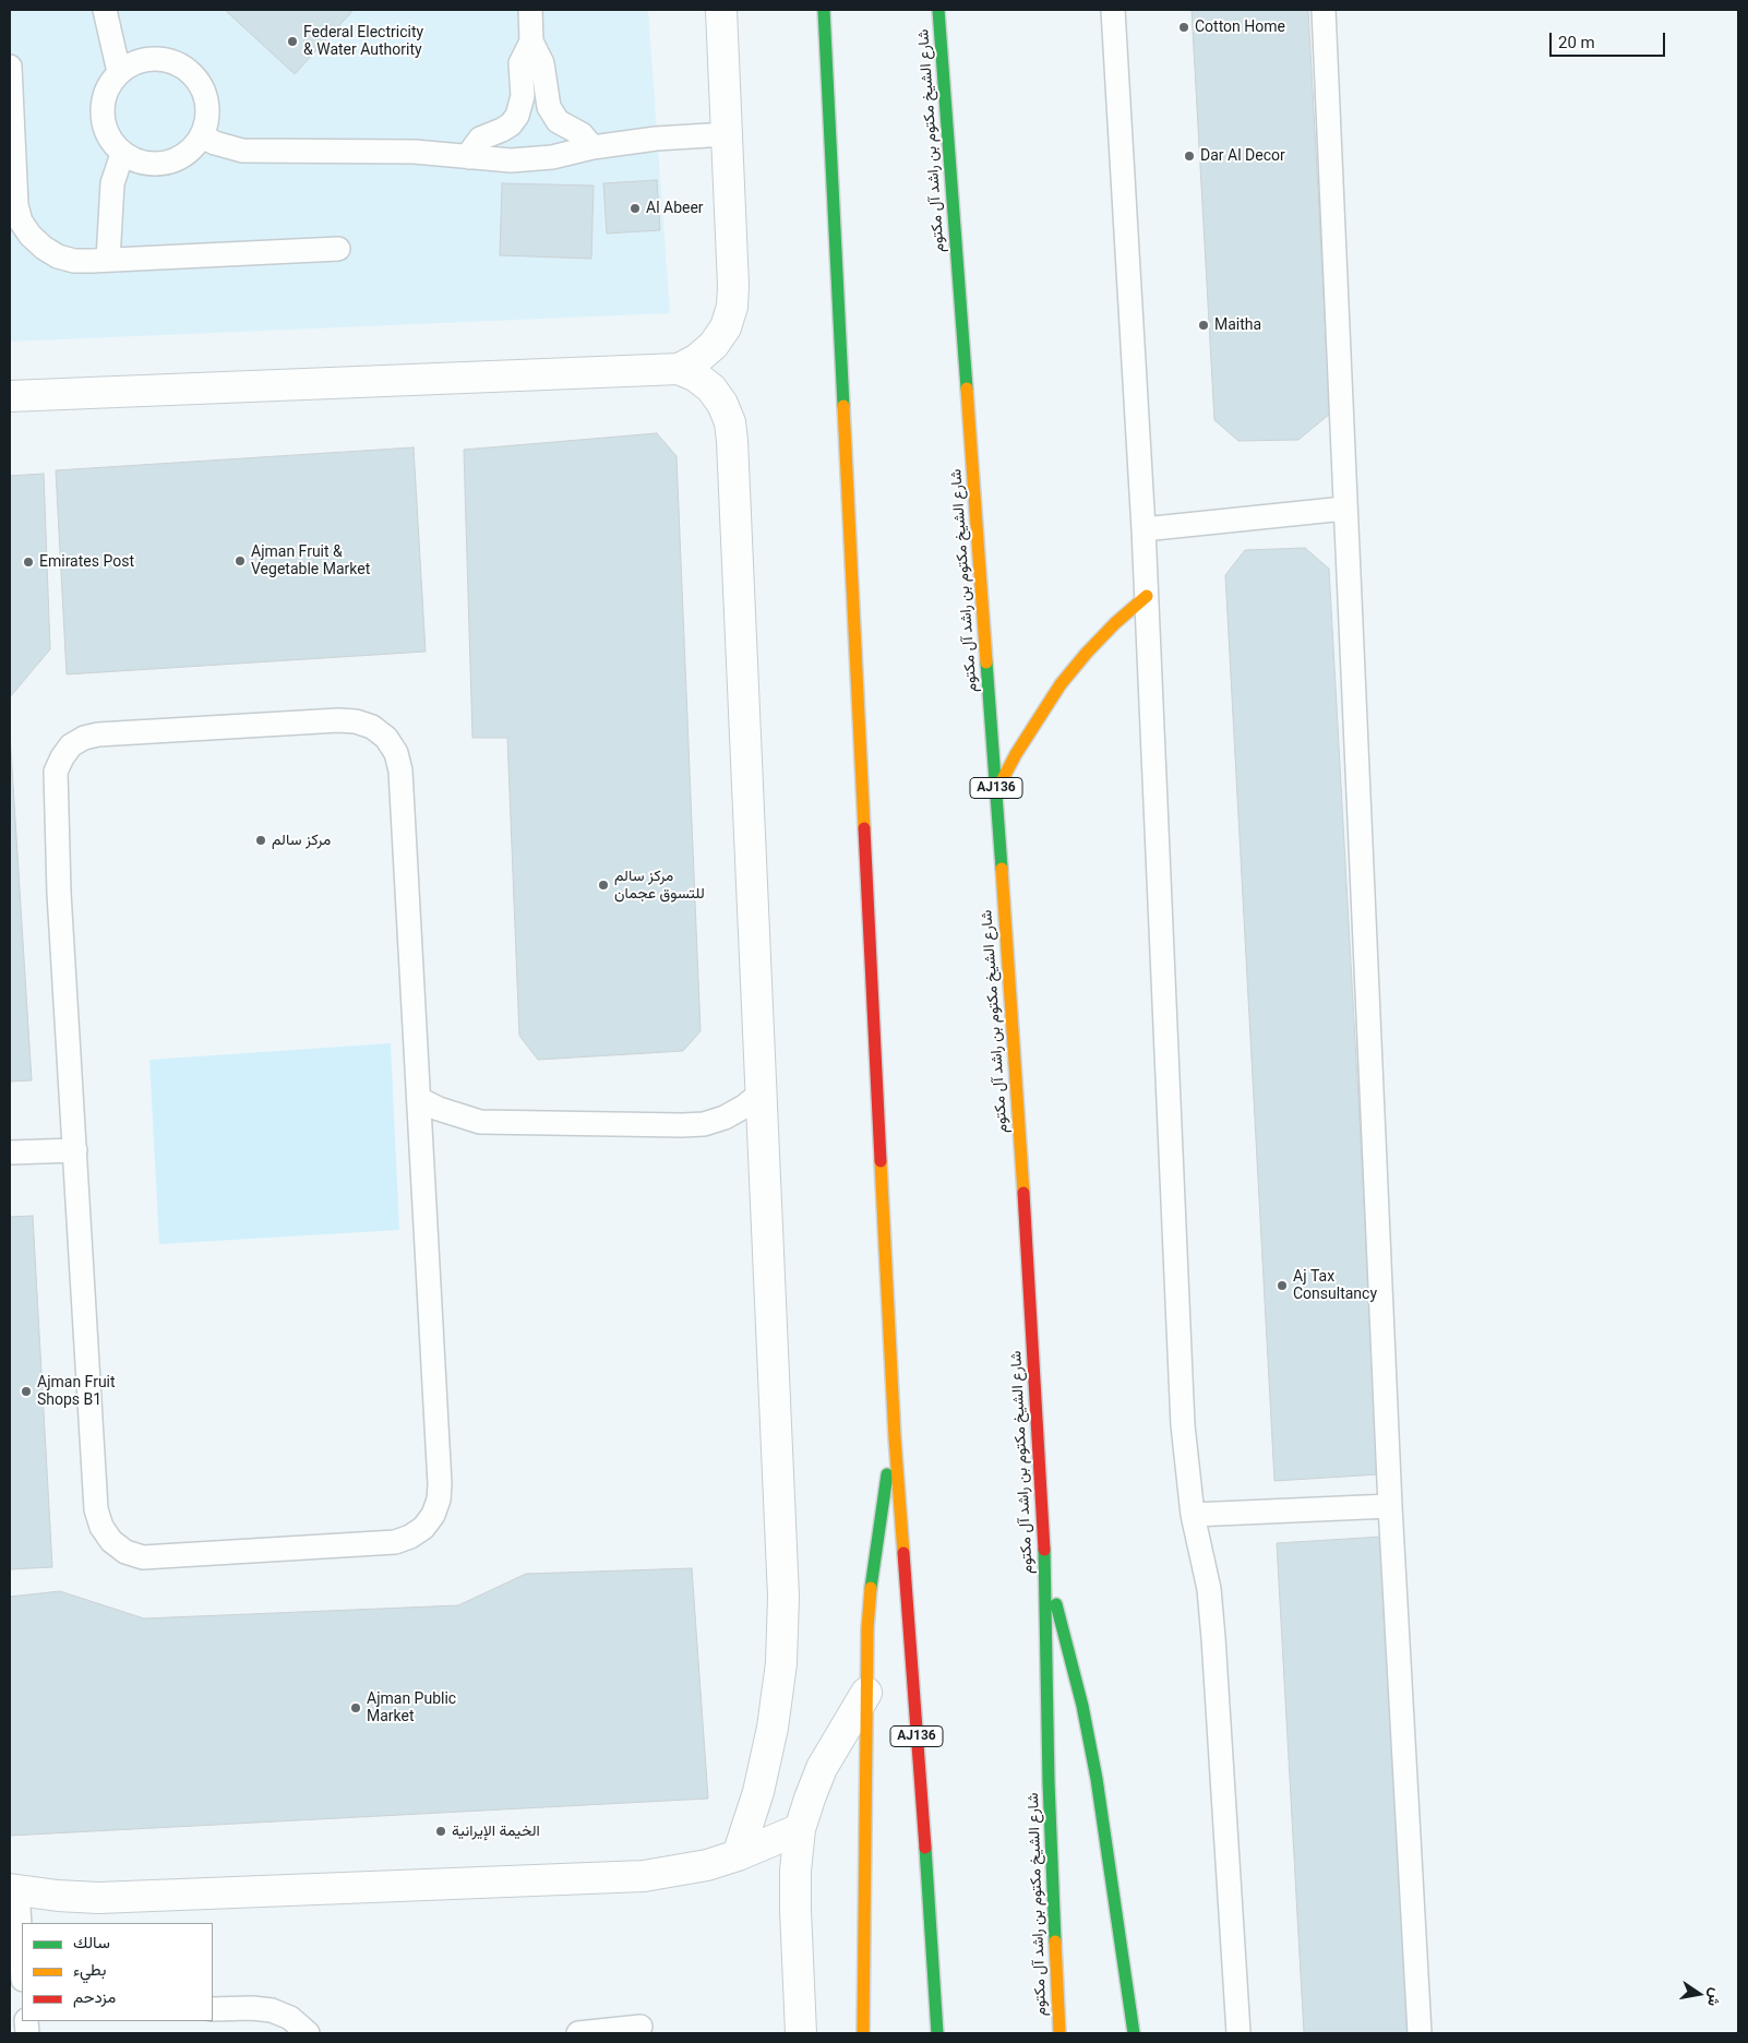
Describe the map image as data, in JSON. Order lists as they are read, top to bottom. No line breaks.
{"streets":{"main road":["شارع الشيخ مكتوم بن راشد آل مكتوم","AJ136"]},"places":["Cotton Home","Federal Electricity & Water Authority","Dar Al Decor","Al Abeer","Maitha","Ajman Fruit & Vegetable Market","Emirates Post","مركز سالم","مركز سالم للتسوق عجمان","Aj Tax Consultancy","Ajman Fruit Shops B1","Ajman Public Market","الخيمة الإيرانية"],"legend":["سالك","بطيء","مزدحم"],"scale_bar":"20 m","north":"right"}
